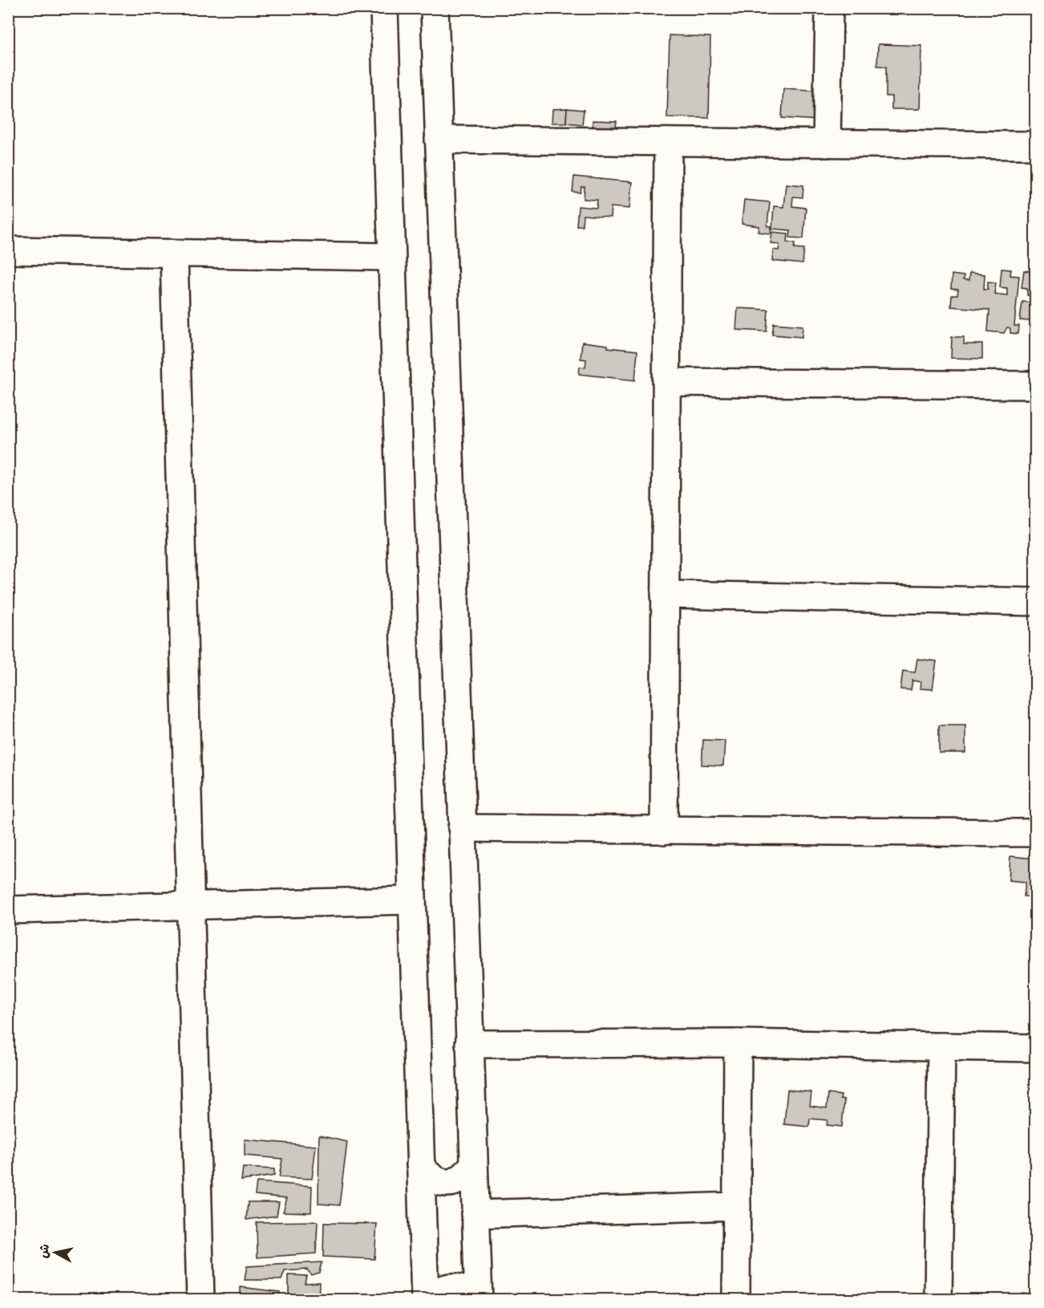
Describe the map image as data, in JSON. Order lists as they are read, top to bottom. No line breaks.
{"north":"left"}
